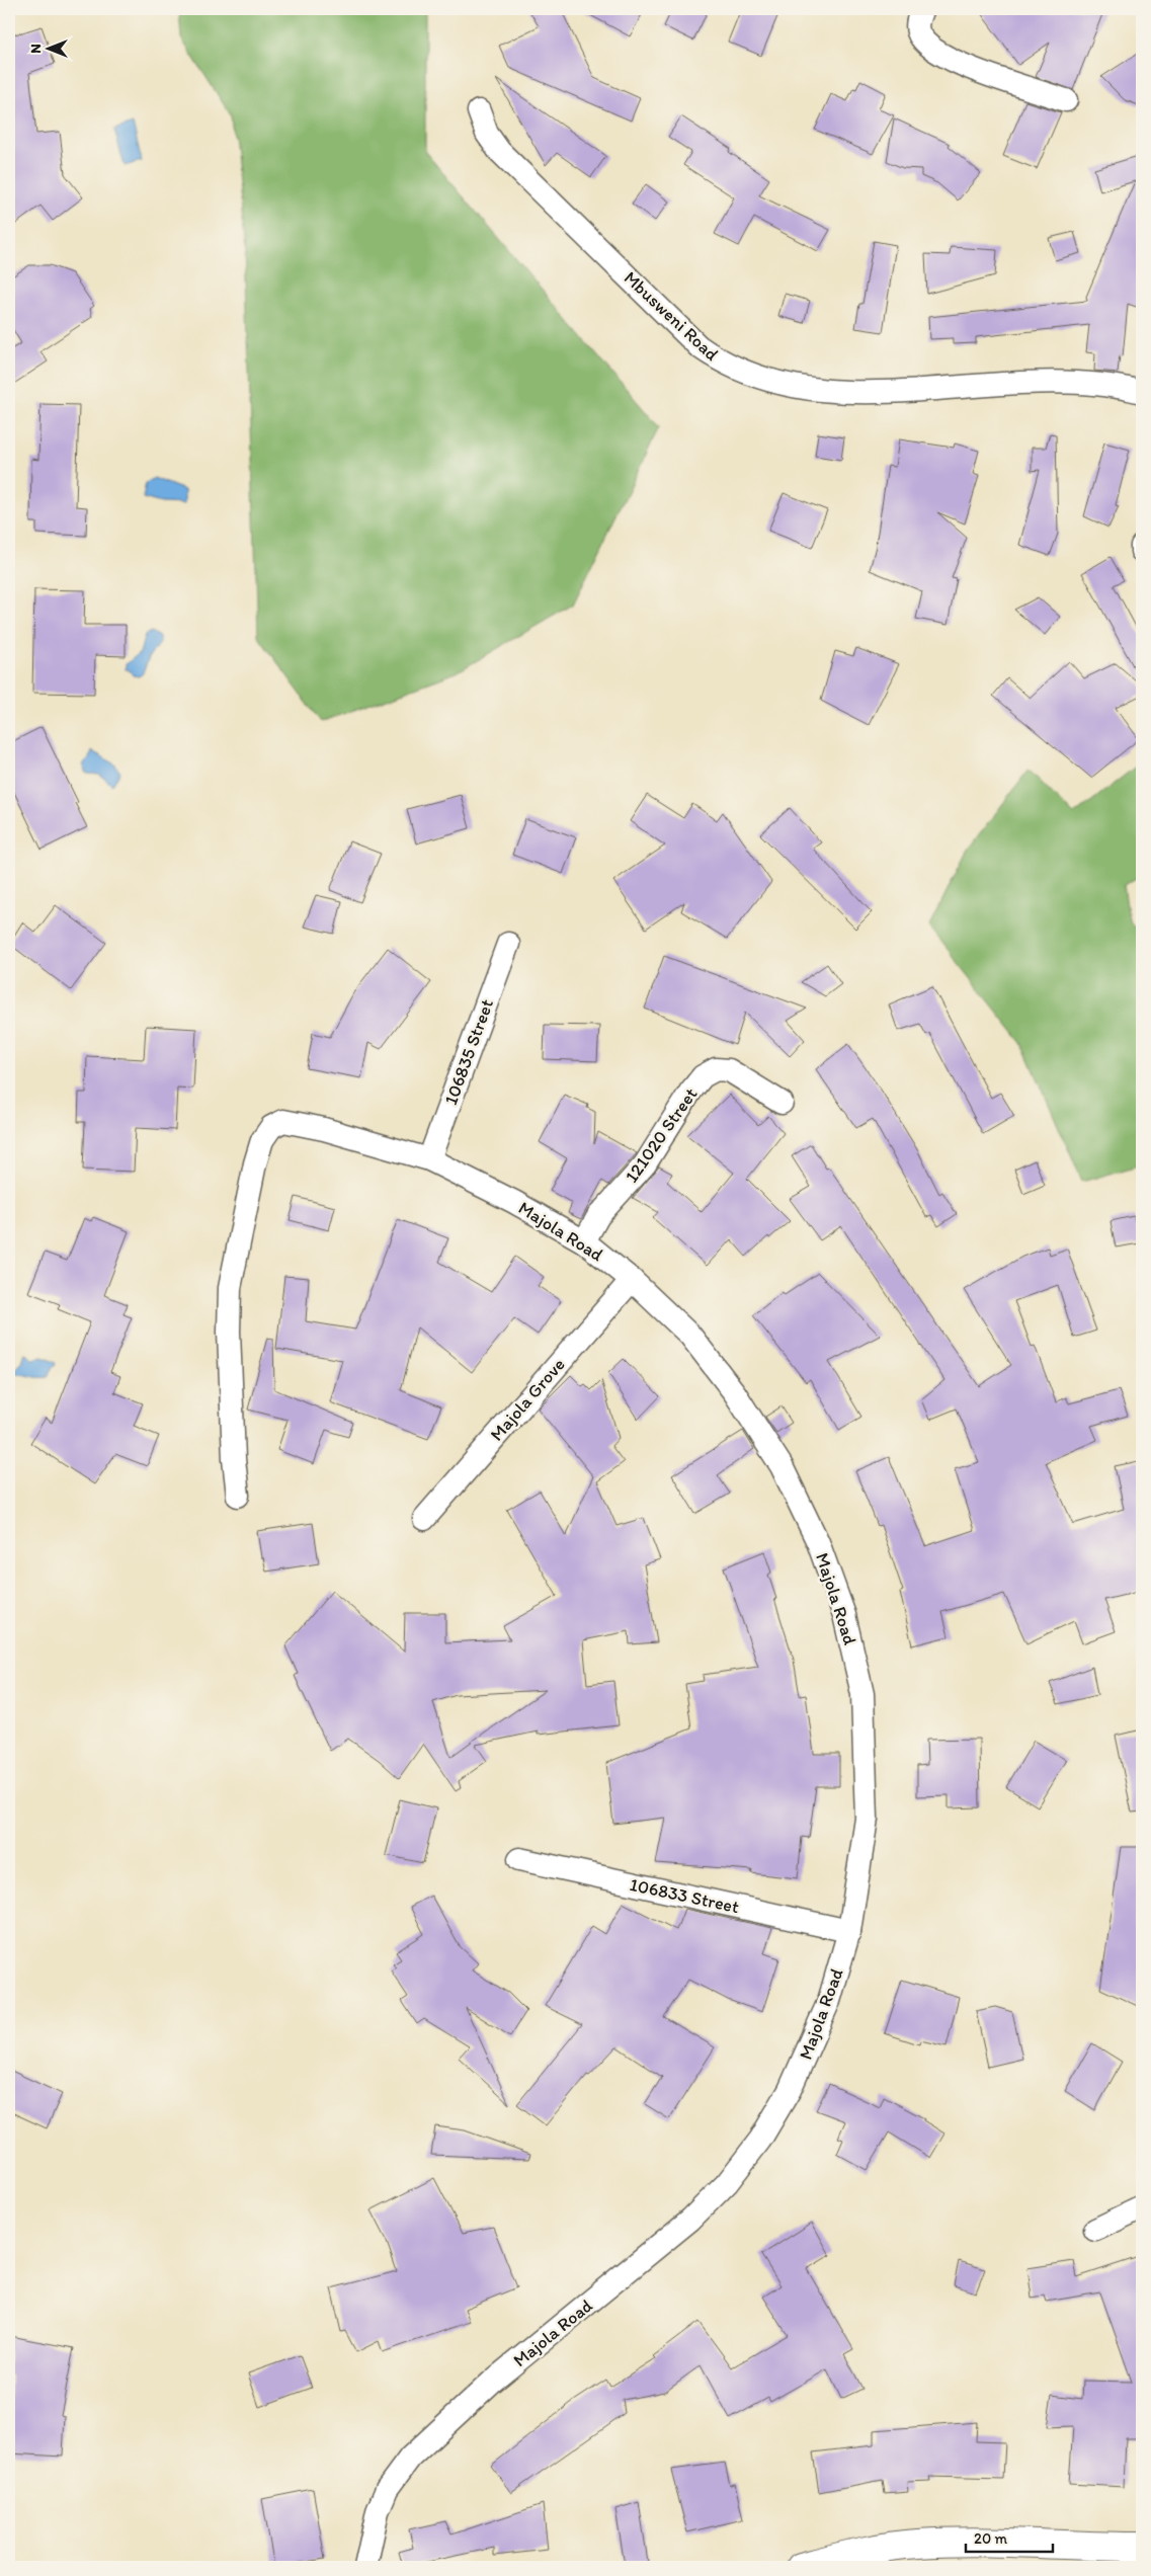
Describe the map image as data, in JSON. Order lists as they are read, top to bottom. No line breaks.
{"streets":{"street":["Mbusweni Road","106835 Street","121020 Street","Majola Road","Majola Grove","106833 Street"]},"crossings":[["106835 Street","Majola Road"],["121020 Street","Majola Road"],["Majola Road","Majola Grove"],["Majola Road","106833 Street"]],"scale_bar":"20 m","north":"left"}
